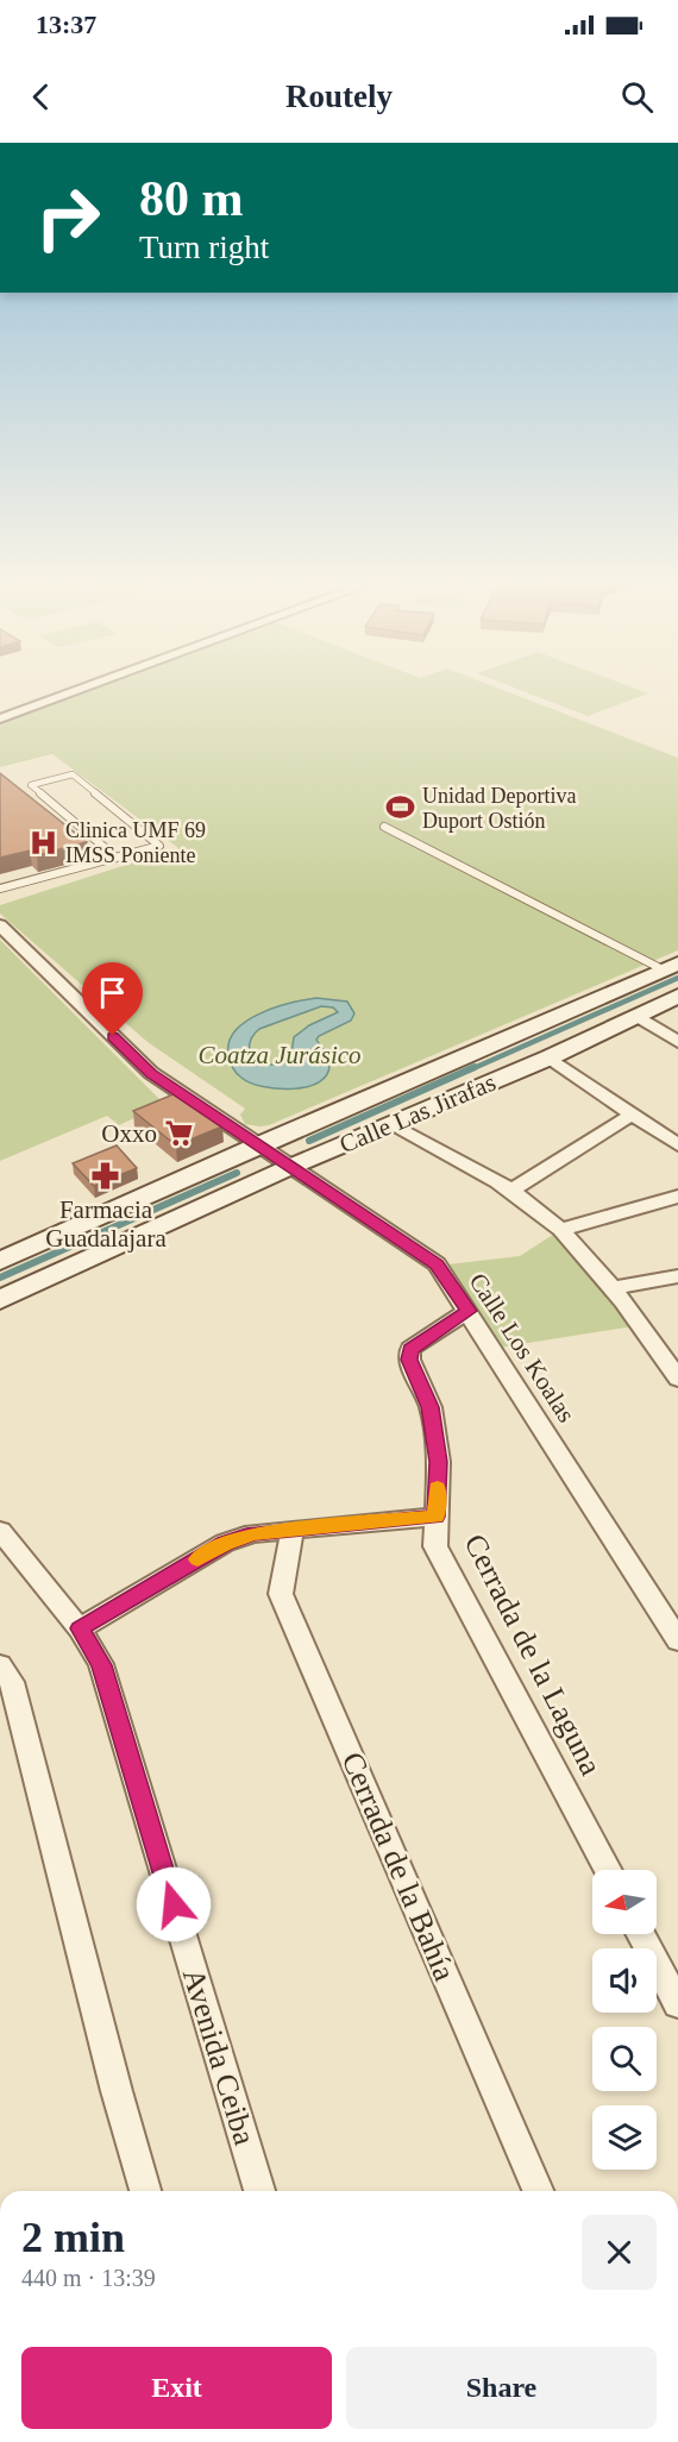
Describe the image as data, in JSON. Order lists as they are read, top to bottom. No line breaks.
{"streets":{"main road":["Calle Las Jirafas"],"street":["Calle Los Koalas","Cerrada de la Laguna","Cerrada de la Bahía","Avenida Ceiba"]},"crossings":[["Calle Las Jirafas","Calle Los Koalas"],["Calle Los Koalas","Cerrada de la Laguna"]],"parks":["Coatza Jurásico"],"places":{"sports":["Unidad Deportiva Duport Ostión"],"hospital":["Clinica UMF 69 IMSS Poniente"],"supermarket":["Oxxo"],"pharmacy":["Farmacia Guadalajara"]},"north":"left","page":{"status":"13:37","header":"Routely","turn":["80 m","Turn right"],"heading":["2 min","440 m · 13:39"],"buttons":["Exit","Share"]}}
